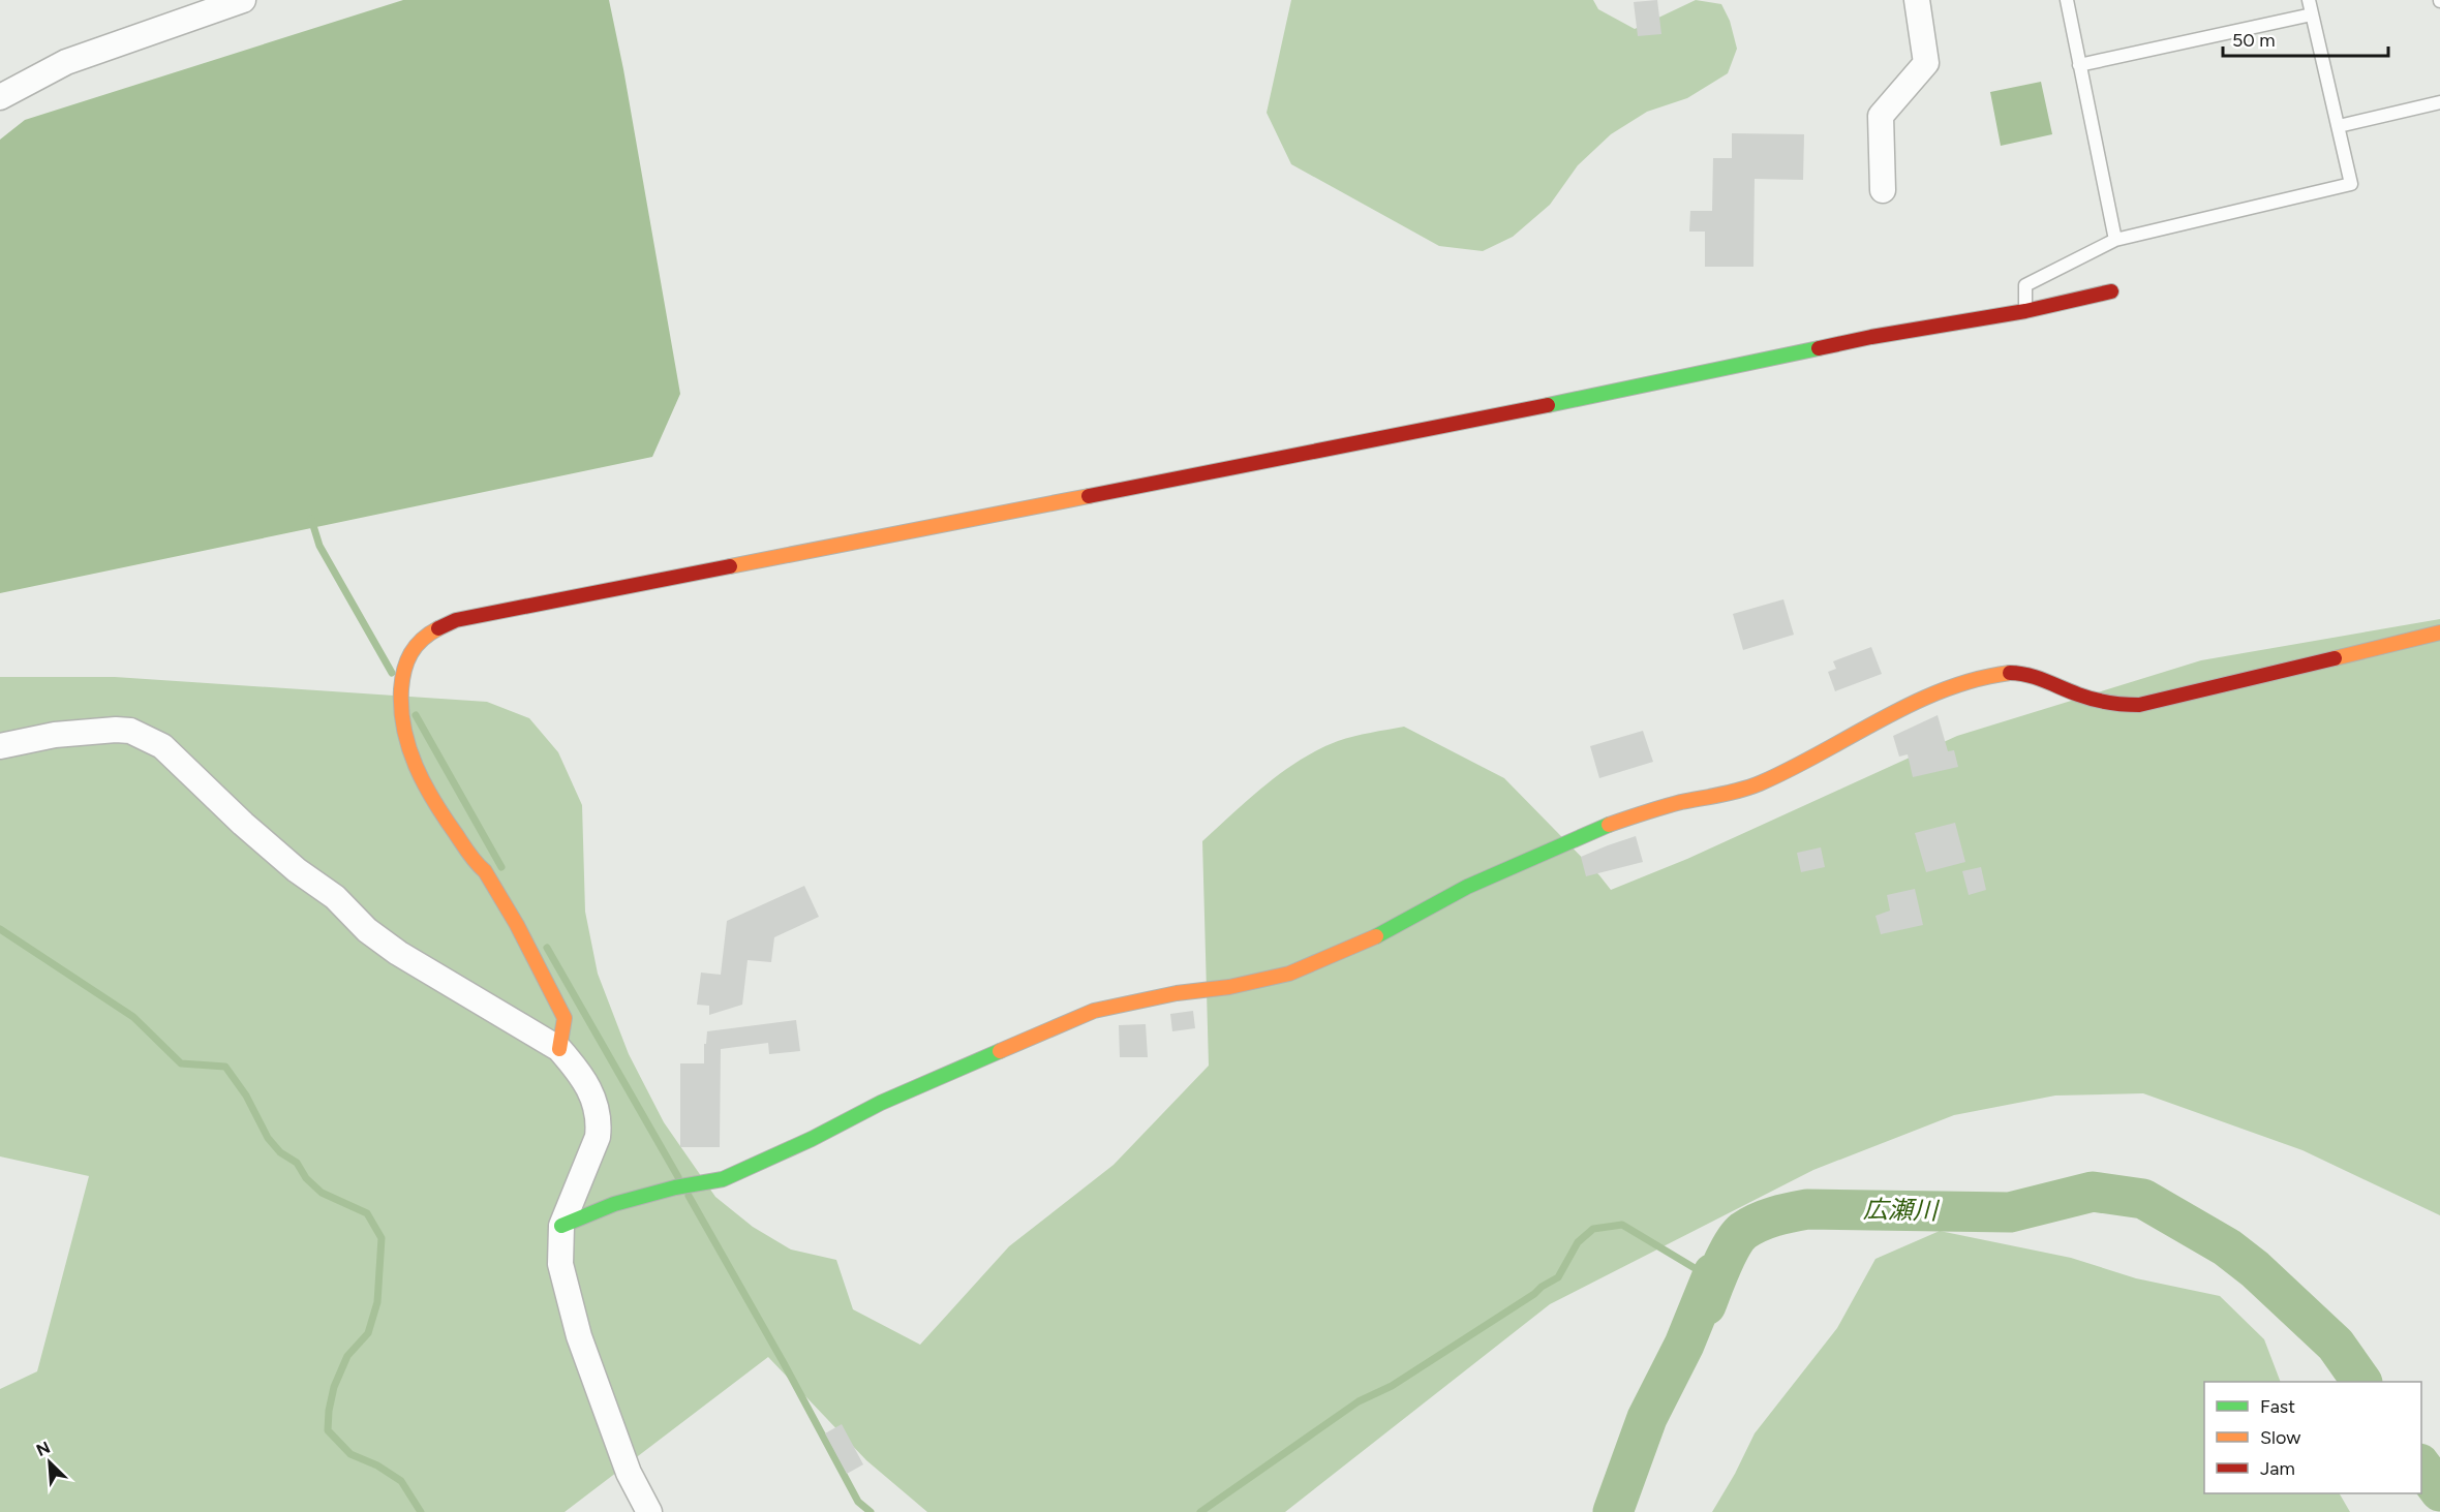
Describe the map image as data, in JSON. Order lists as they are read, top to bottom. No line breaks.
{"water":["広瀬川"],"legend":["Fast","Slow","Jam"],"scale_bar":"50 m","north":"top left"}
